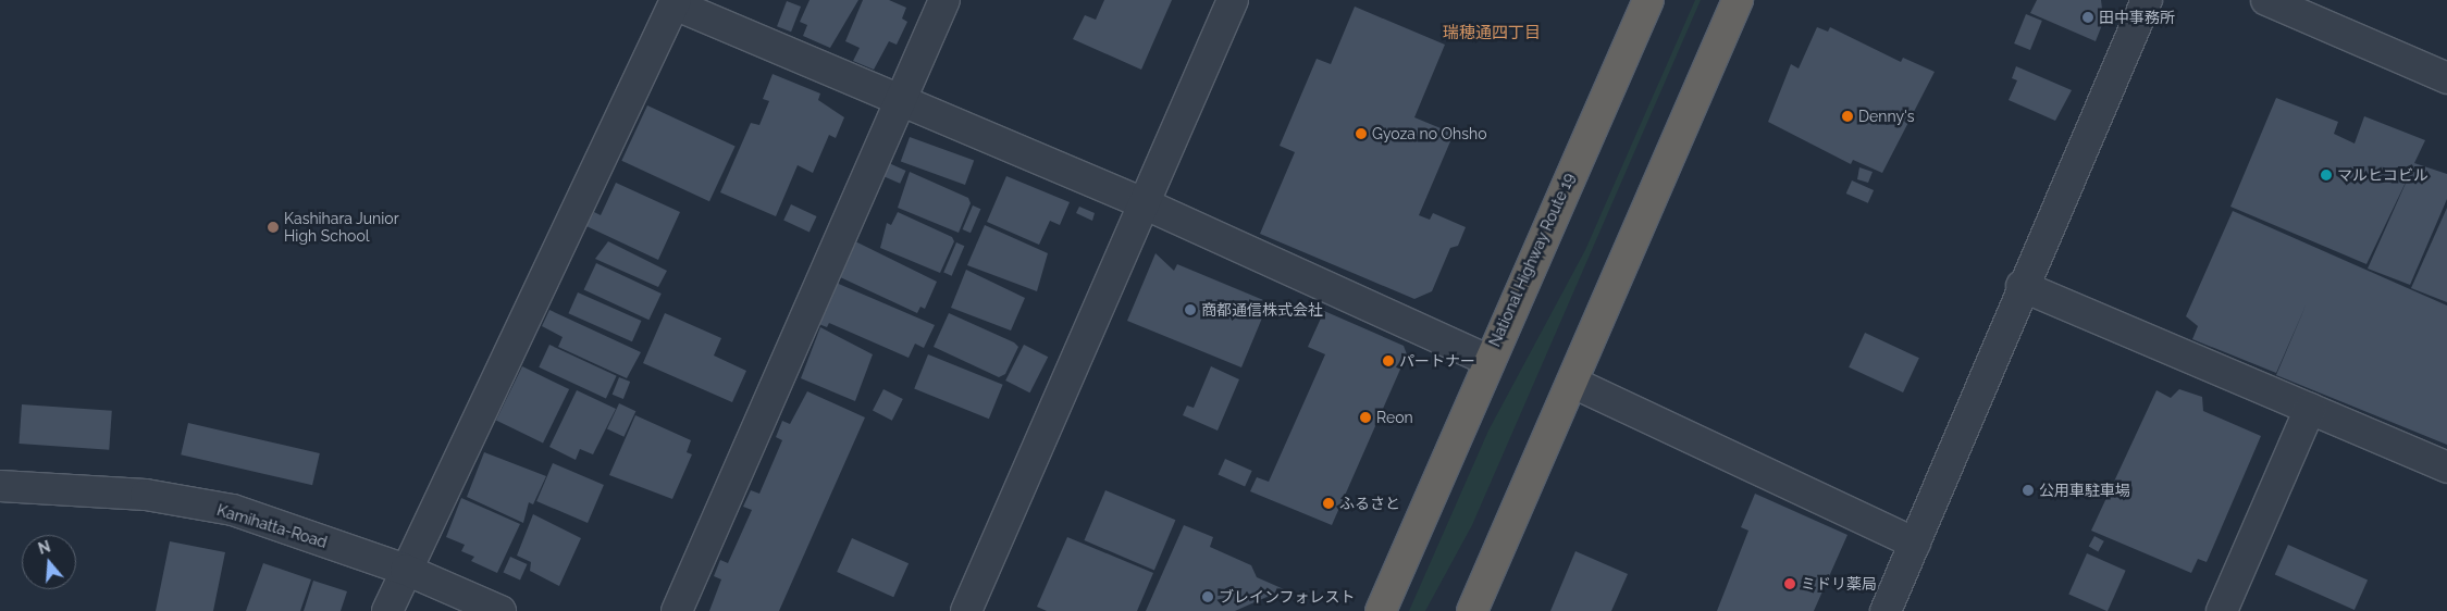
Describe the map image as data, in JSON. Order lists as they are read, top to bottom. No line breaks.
{"streets":{"highway":["National Highway Route 19"],"street":["Kamihatta-Road"]},"districts":["瑞穂通四丁目"],"places":["田中事務所","Denny's","Gyoza no Ohsho","マルヒコビル","Kashihara Junior High School","商都通信株式会社","パートナー","Reon","公用車駐車場","ふるさと","ミドリ薬局","ブレインフォレスト"],"north":"top"}
